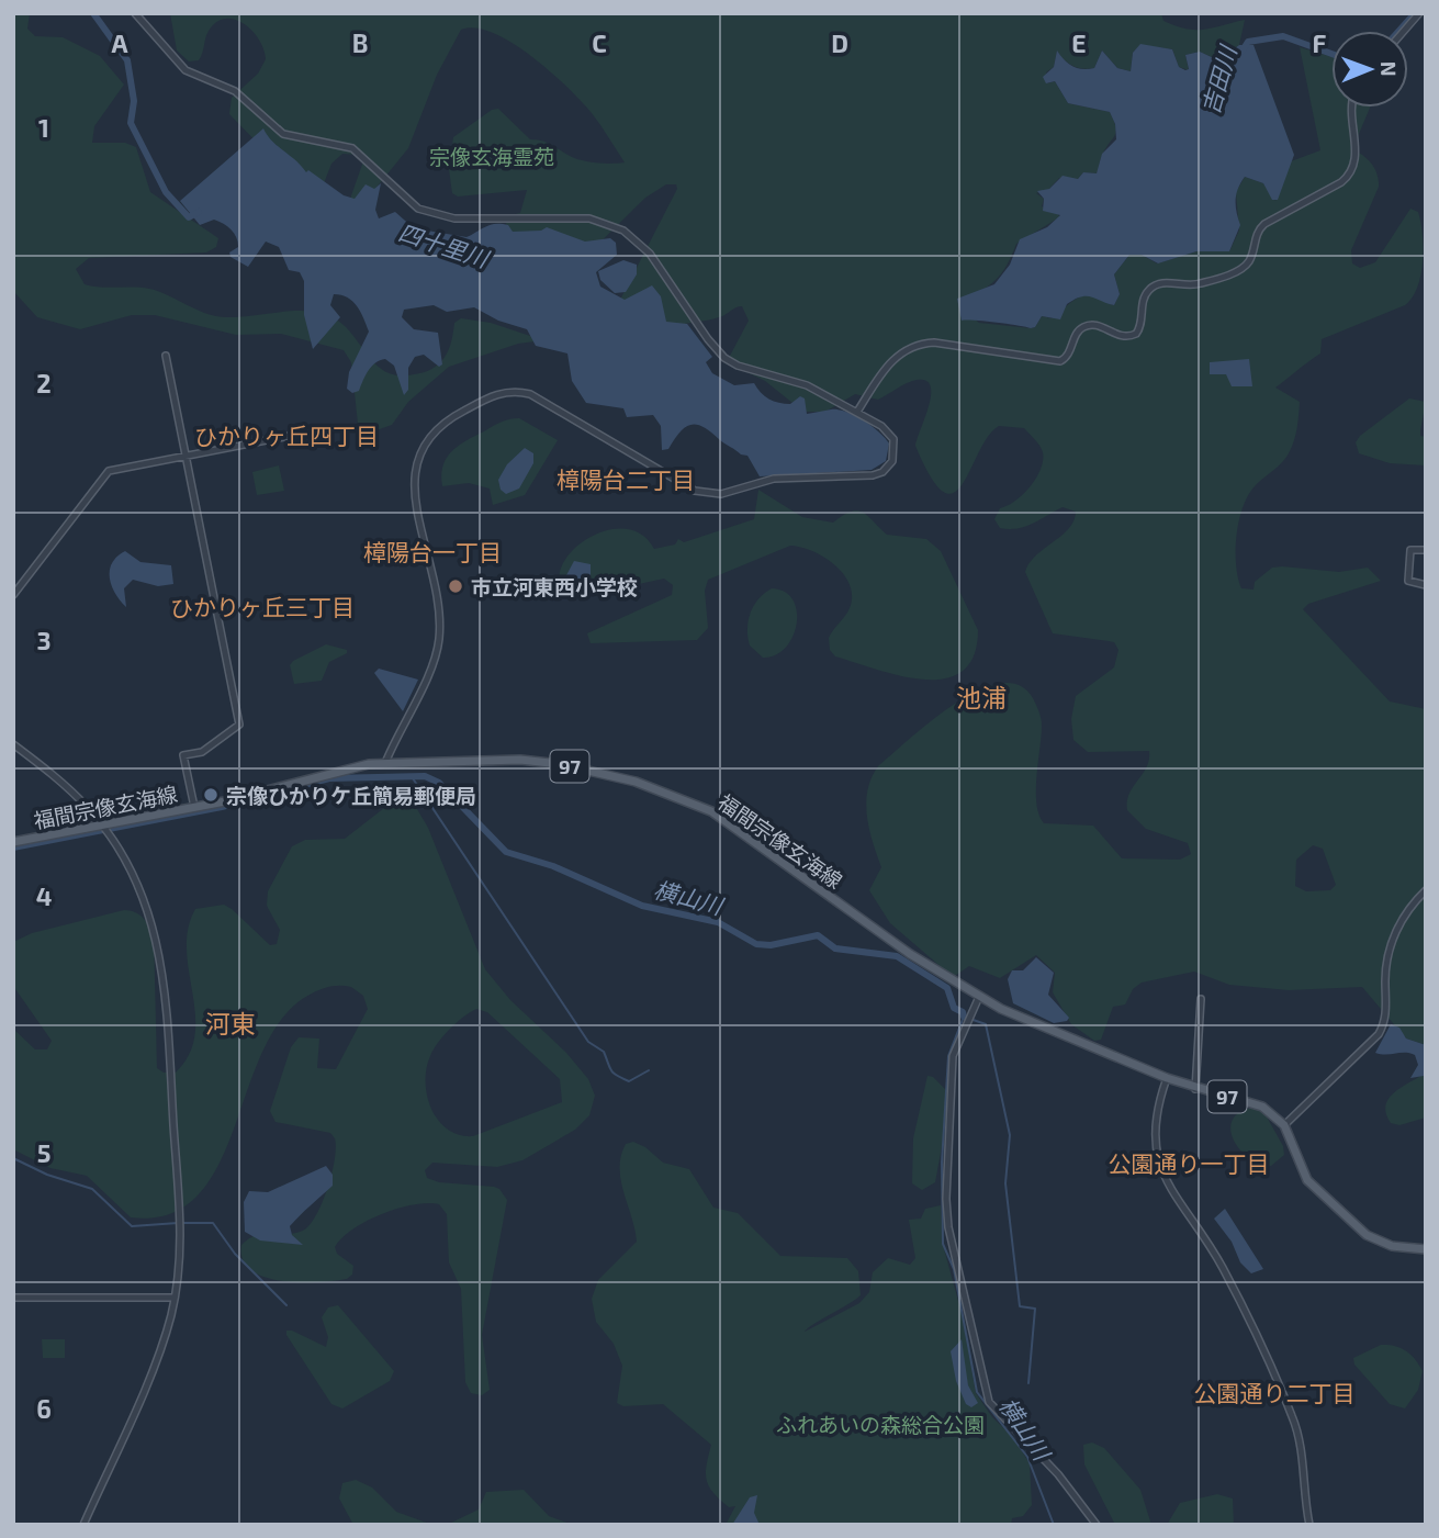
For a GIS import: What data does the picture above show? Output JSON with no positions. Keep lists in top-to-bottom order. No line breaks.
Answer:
{"streets":{"main road":["97","福間宗像玄海線"]},"districts":["ひかりヶ丘四丁目","樟陽台二丁目","樟陽台一丁目","ひかりヶ丘三丁目","池浦","河東","公園通り一丁目","公園通り二丁目"],"water":["吉田川","四十里川","横山川"],"parks":["宗像玄海霊苑","ふれあいの森総合公園"],"places":["市立河東西小学校","宗像ひかりケ丘簡易郵便局"],"north":"right","grid":{"columns":["A","B","C","D","E","F"],"rows":["1","2","3","4","5","6"]}}
